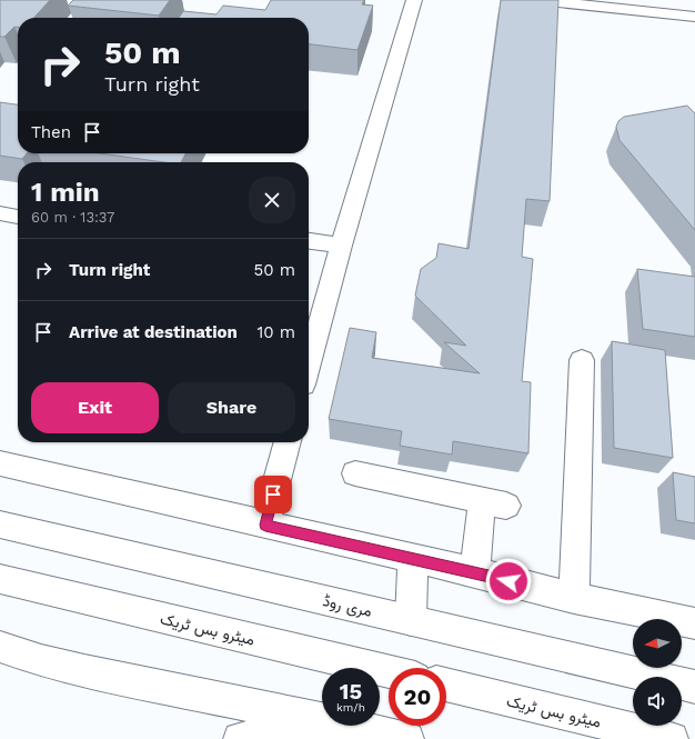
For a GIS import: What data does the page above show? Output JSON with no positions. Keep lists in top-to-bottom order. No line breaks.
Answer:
{"streets":{"main road":["مری روڈ","میٹرو بس ٹریک"]},"north":"left","page":{"turn":["50 m","Turn right"],"then":"Then","heading":["1 min","60 m · 13:37"],"list":[{"name":"Turn right","value":"50 m"},{"name":"Arrive at destination","value":"10 m"}],"buttons":["Exit","Share"],"speed":"15 km/h","limit":"20"}}
